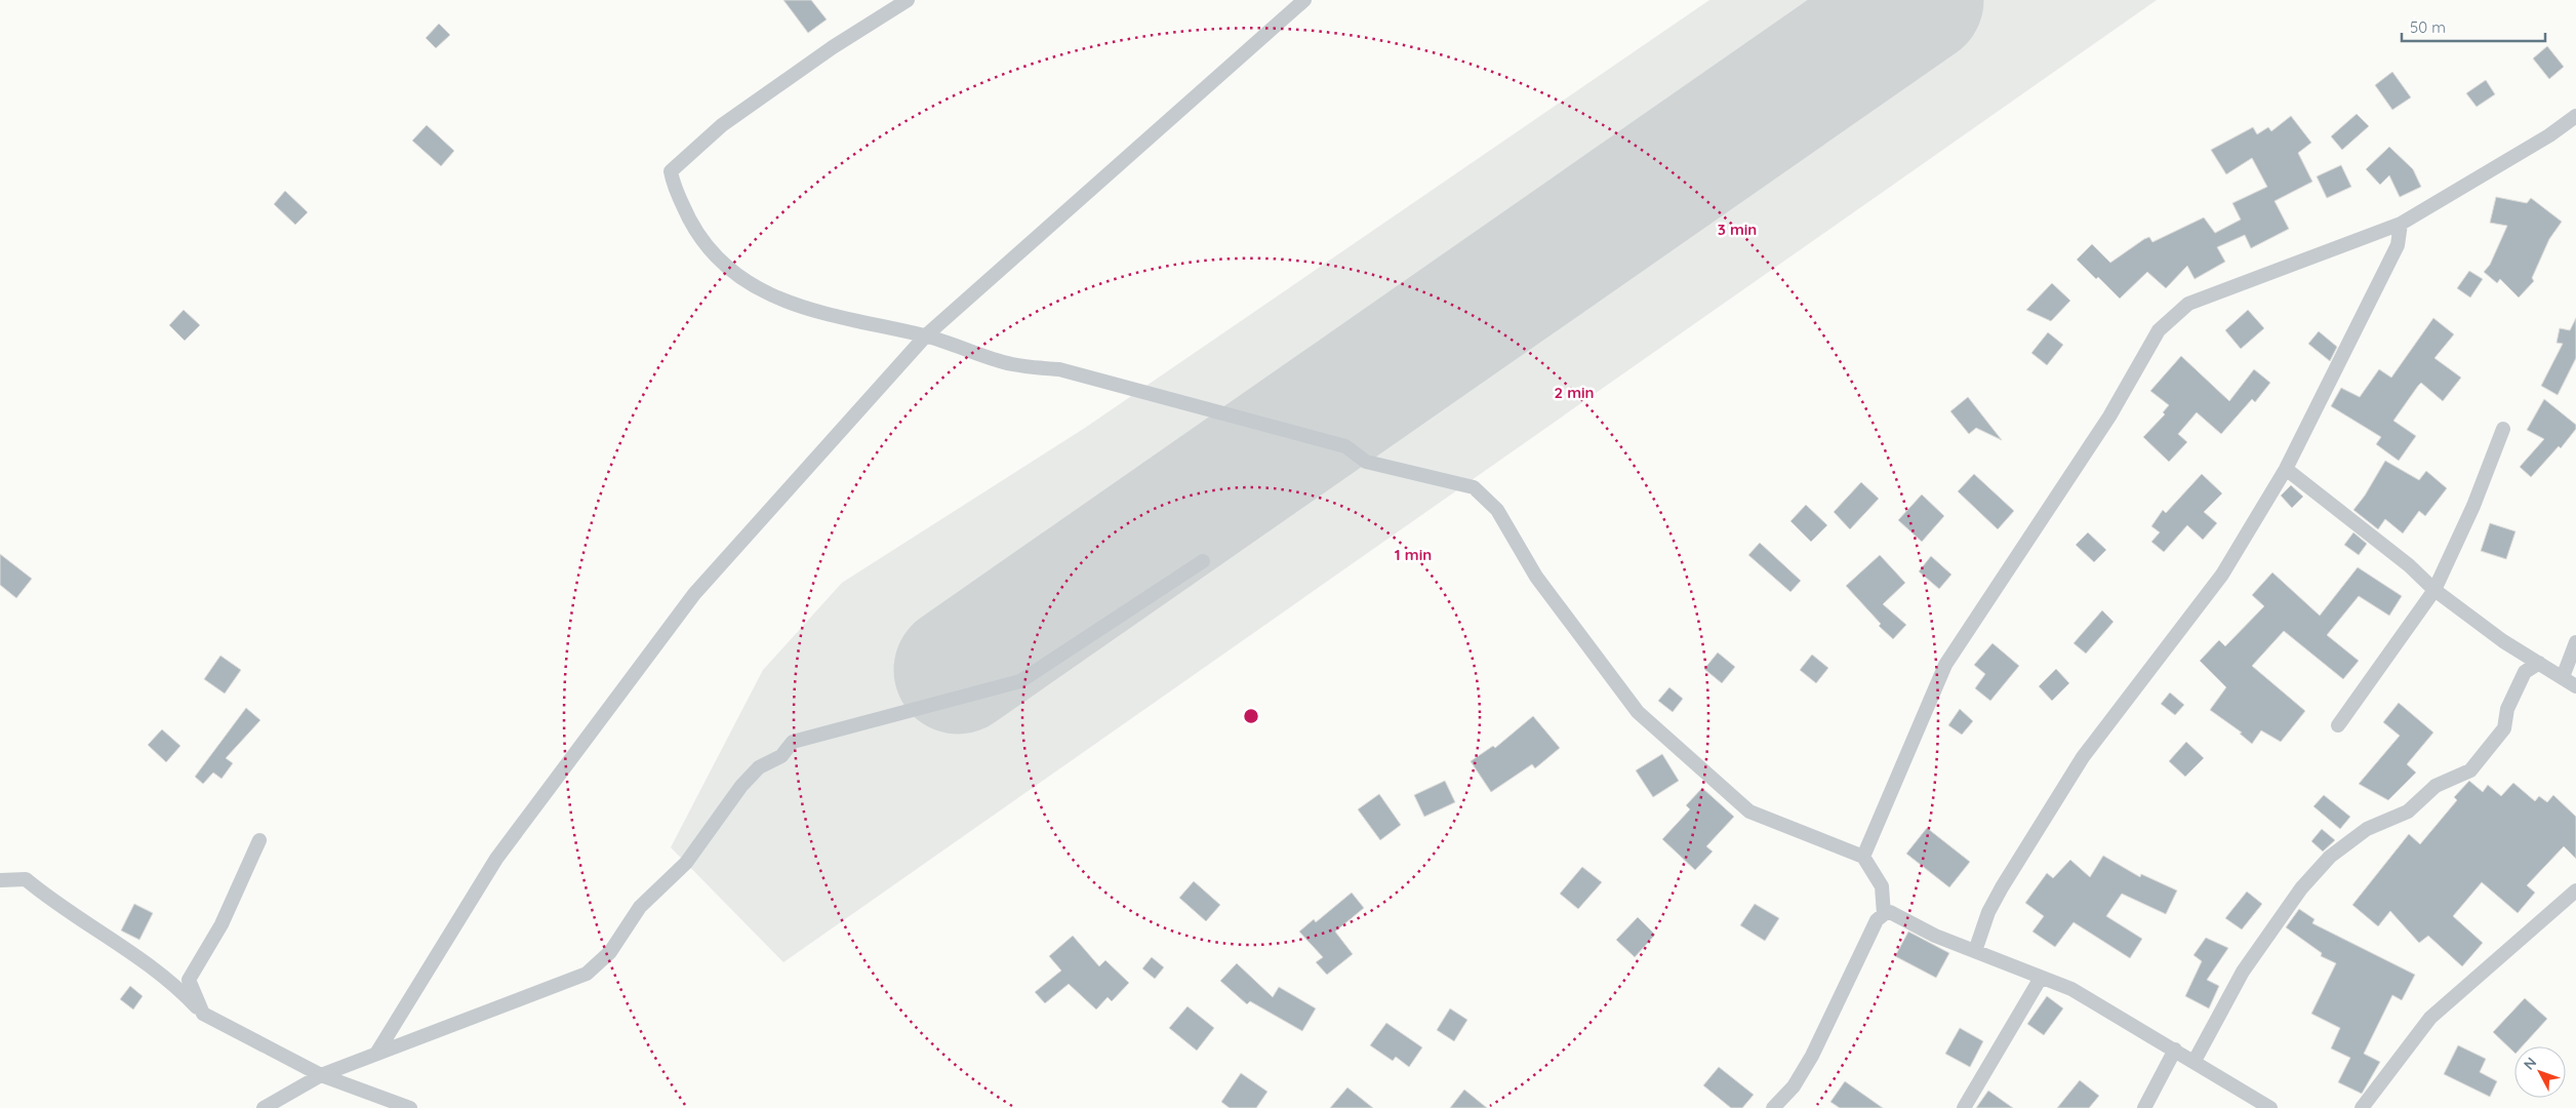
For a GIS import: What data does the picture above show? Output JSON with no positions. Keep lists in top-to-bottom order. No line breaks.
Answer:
{"scale_bar":"50 m","north":"top left","rings":["3 min","2 min","1 min"]}
